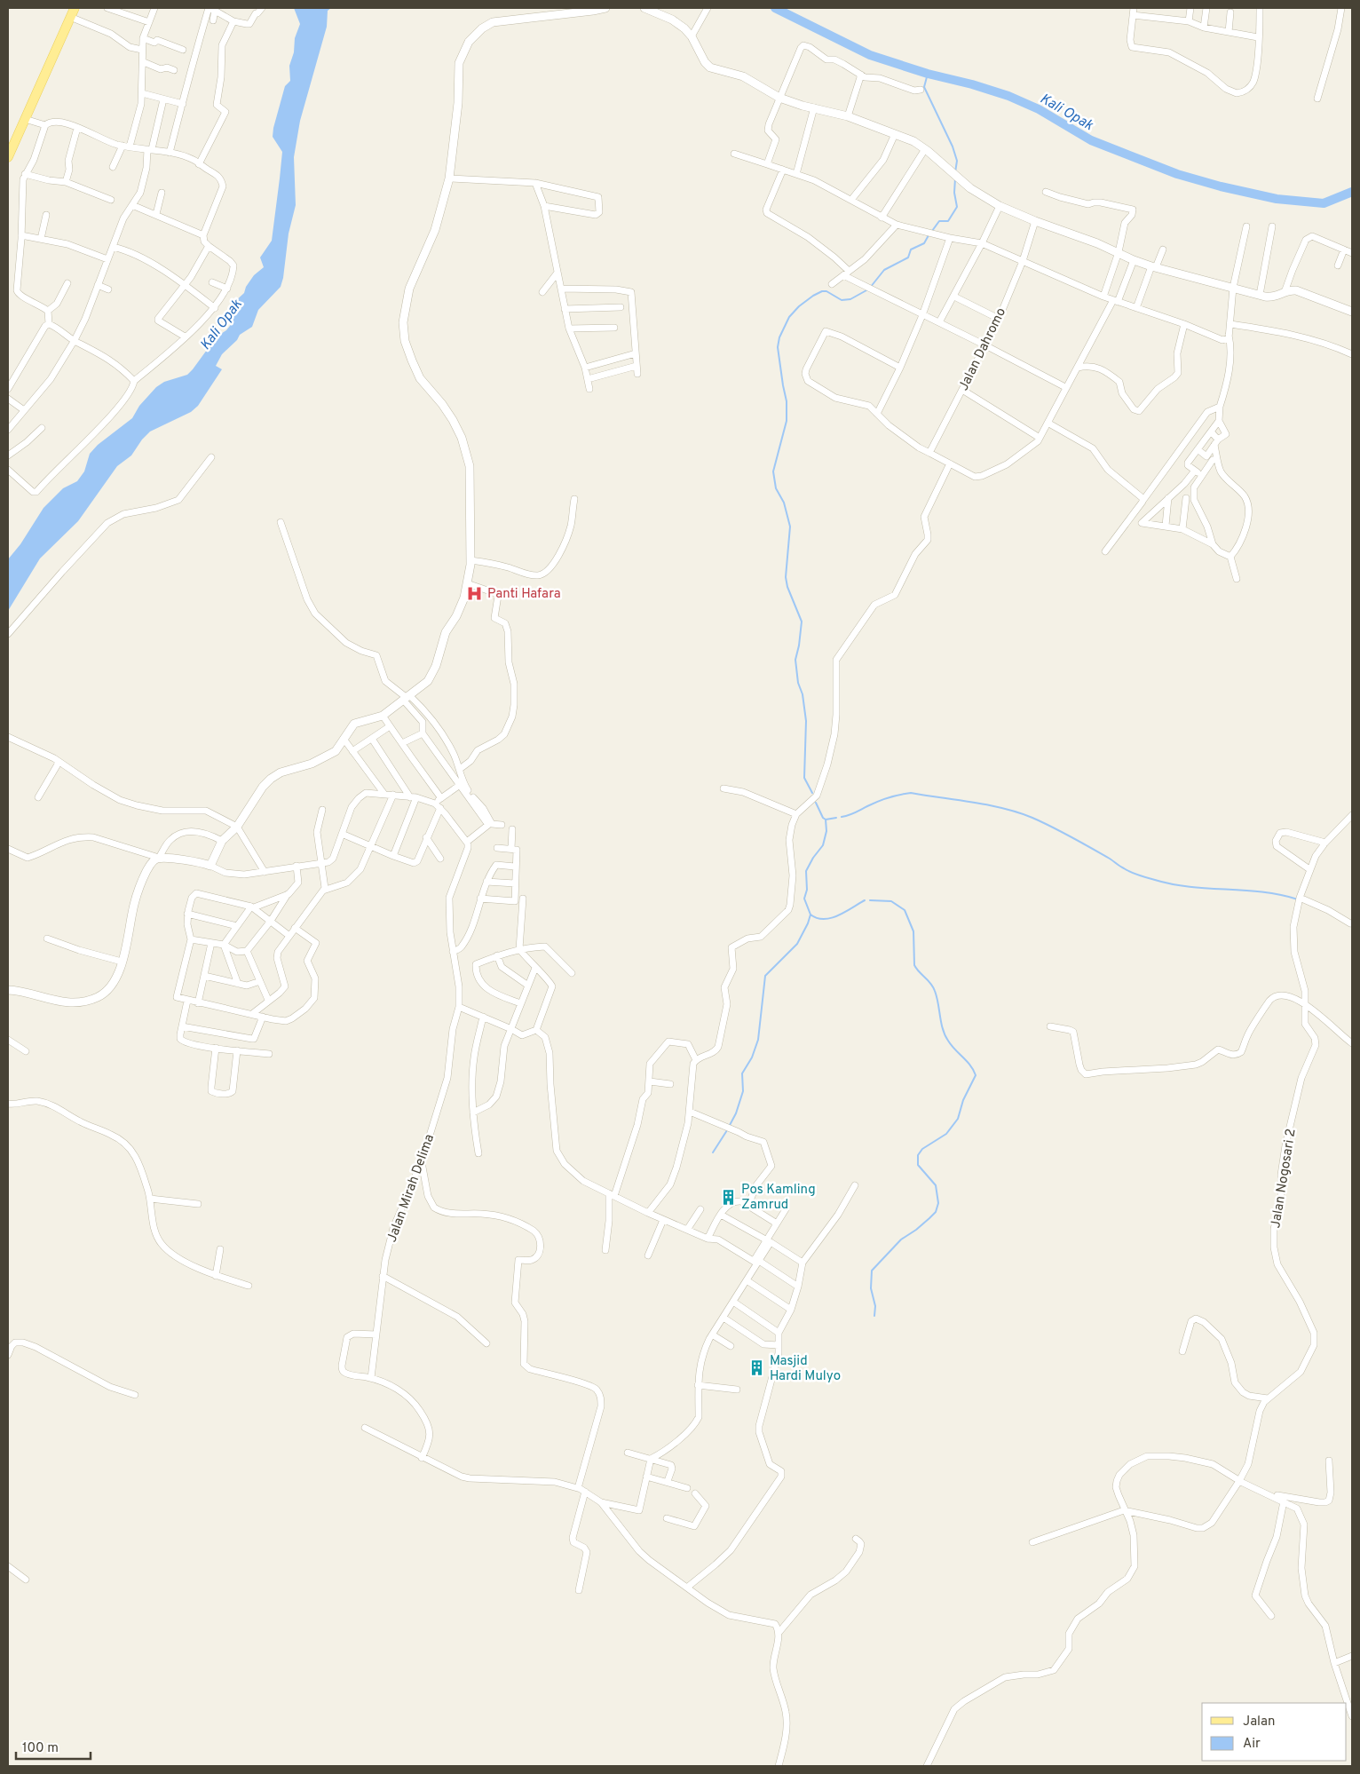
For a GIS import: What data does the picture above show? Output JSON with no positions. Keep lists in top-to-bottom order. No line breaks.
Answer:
{"streets":{"street":["Jalan Dahromo","Jalan Nogosari 2","Jalan Mirah Delima"]},"water":["Kali Opak"],"places":{"hospital":["Panti Hafara"],"building":["Pos Kamling Zamrud","Masjid Hardi Mulyo"]},"legend":["Jalan","Air"],"scale_bar":"100 m"}
